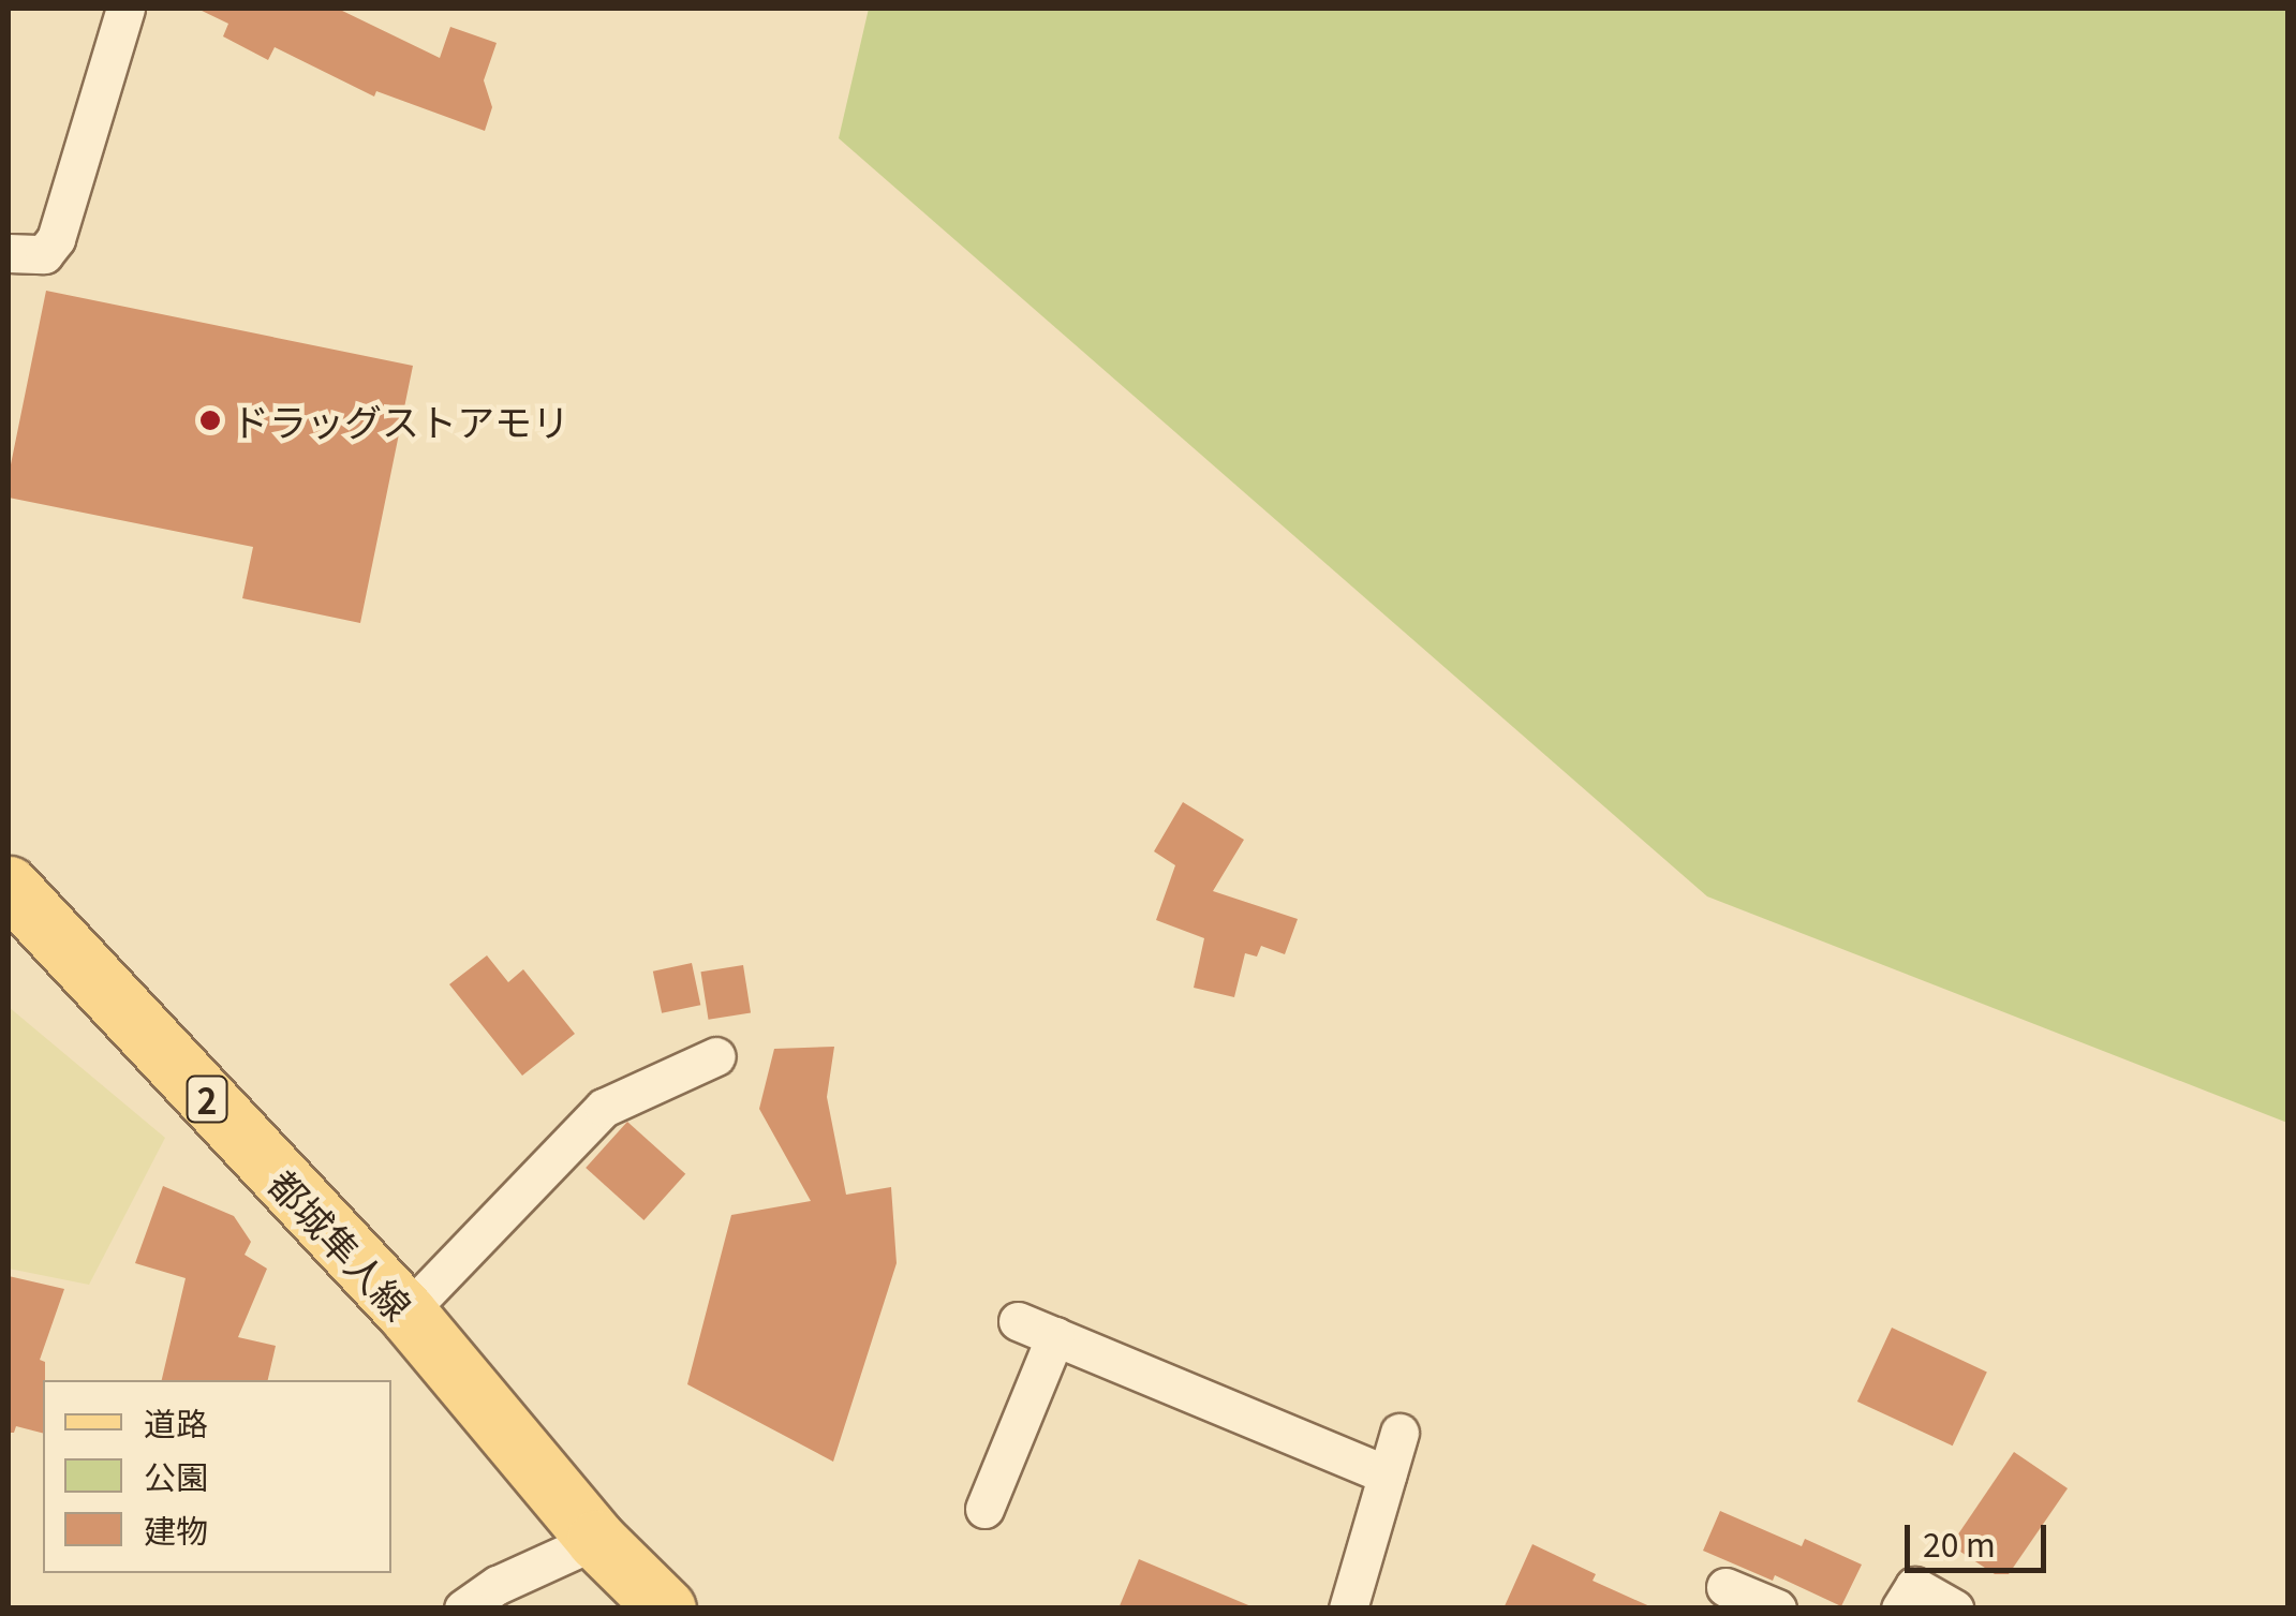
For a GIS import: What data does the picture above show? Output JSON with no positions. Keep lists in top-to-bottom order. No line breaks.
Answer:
{"streets":{"main road":["2","都城隼人線"]},"places":["ドラッグストアモリ"],"legend":["道路","公園","建物"],"scale_bar":"20 m"}
